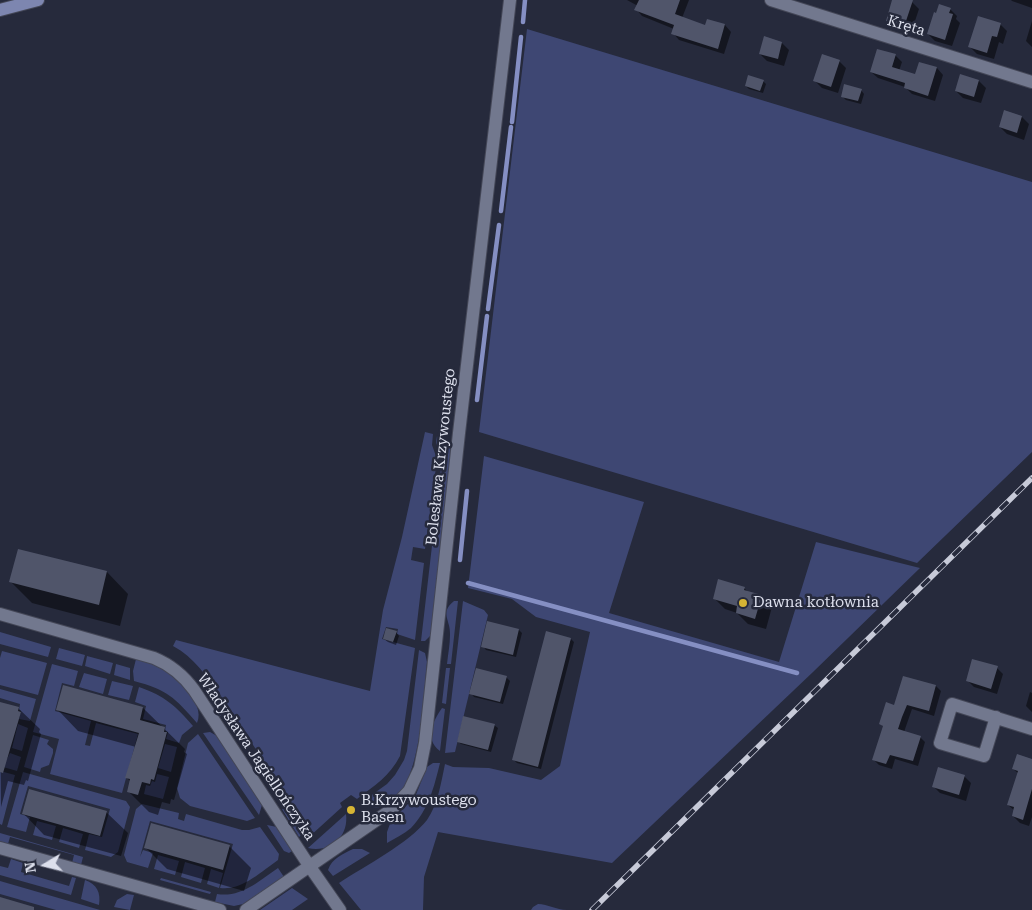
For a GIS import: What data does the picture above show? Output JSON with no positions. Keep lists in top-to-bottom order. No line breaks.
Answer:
{"streets":{"street":["Kręta","Bolesława Krzywoustego","Władysława Jagiellończyka"]},"crossings":[["Bolesława Krzywoustego","Władysława Jagiellończyka"]],"places":["Dawna kotłownia","B.Krzywoustego Basen"],"north":"left"}
